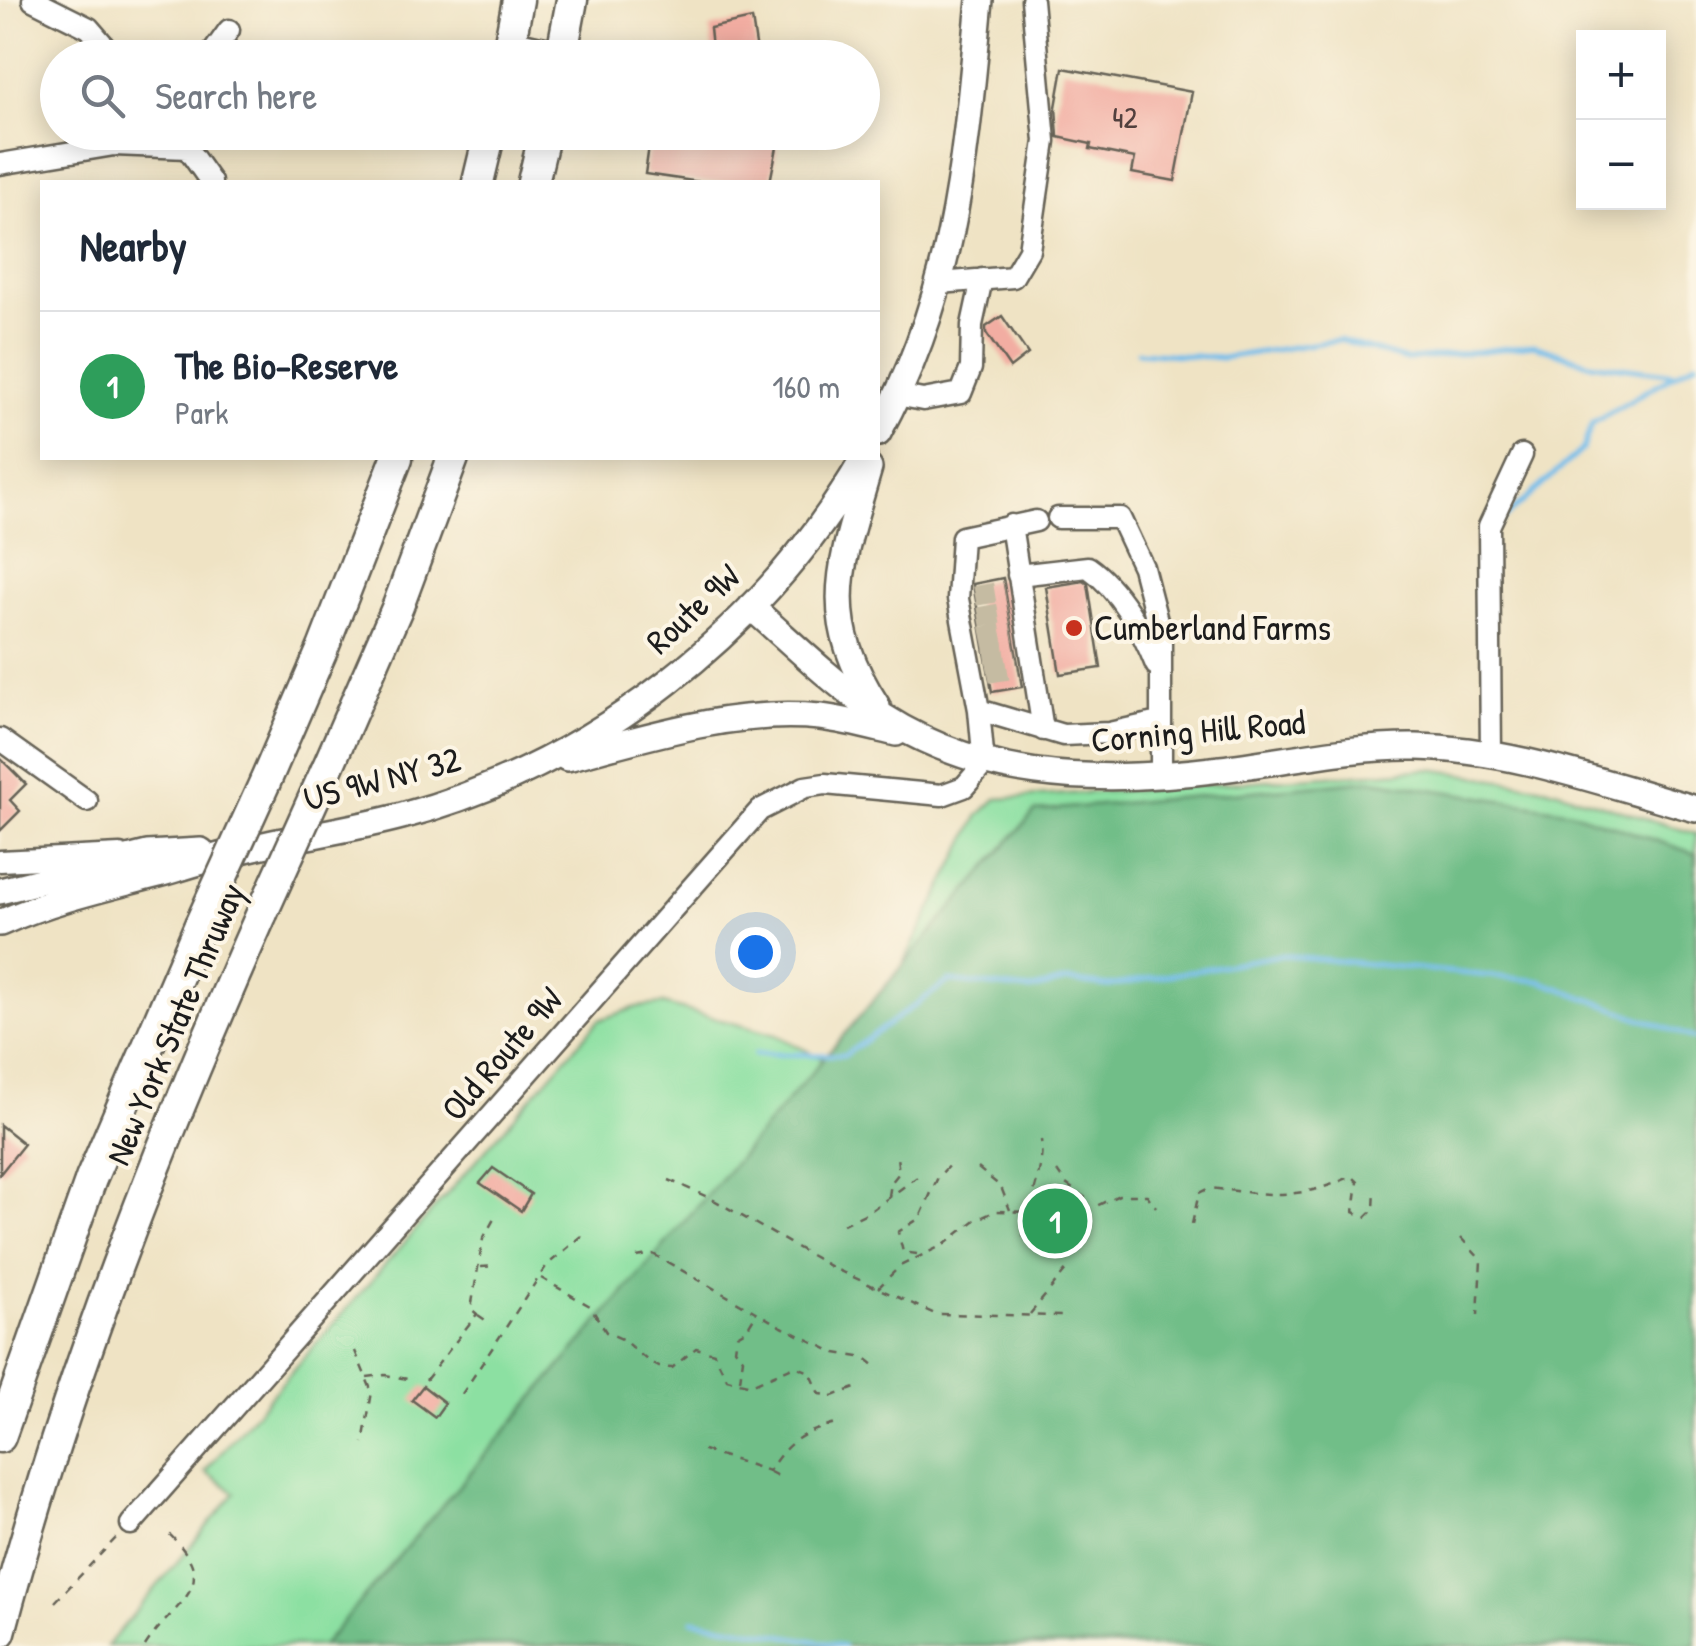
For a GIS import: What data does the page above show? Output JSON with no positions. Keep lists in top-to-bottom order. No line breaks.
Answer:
{"streets":{"highway":["New York State Thruway"],"main road":["Route 9W","Corning Hill Road","US 9W NY 32"],"street":["Old Route 9W"]},"crossings":[["Route 9W","Corning Hill Road"],["Route 9W","US 9W NY 32"],["Corning Hill Road","Old Route 9W"]],"places":["Cumberland Farms"],"house_numbers":["42"],"page":{"map_buttons":["+","−"],"search":"Search here","heading":"Nearby","list":[{"mark":"1","name":"The Bio-Reserve","note":"Park","value":"160 m"}],"pins":"1"}}
